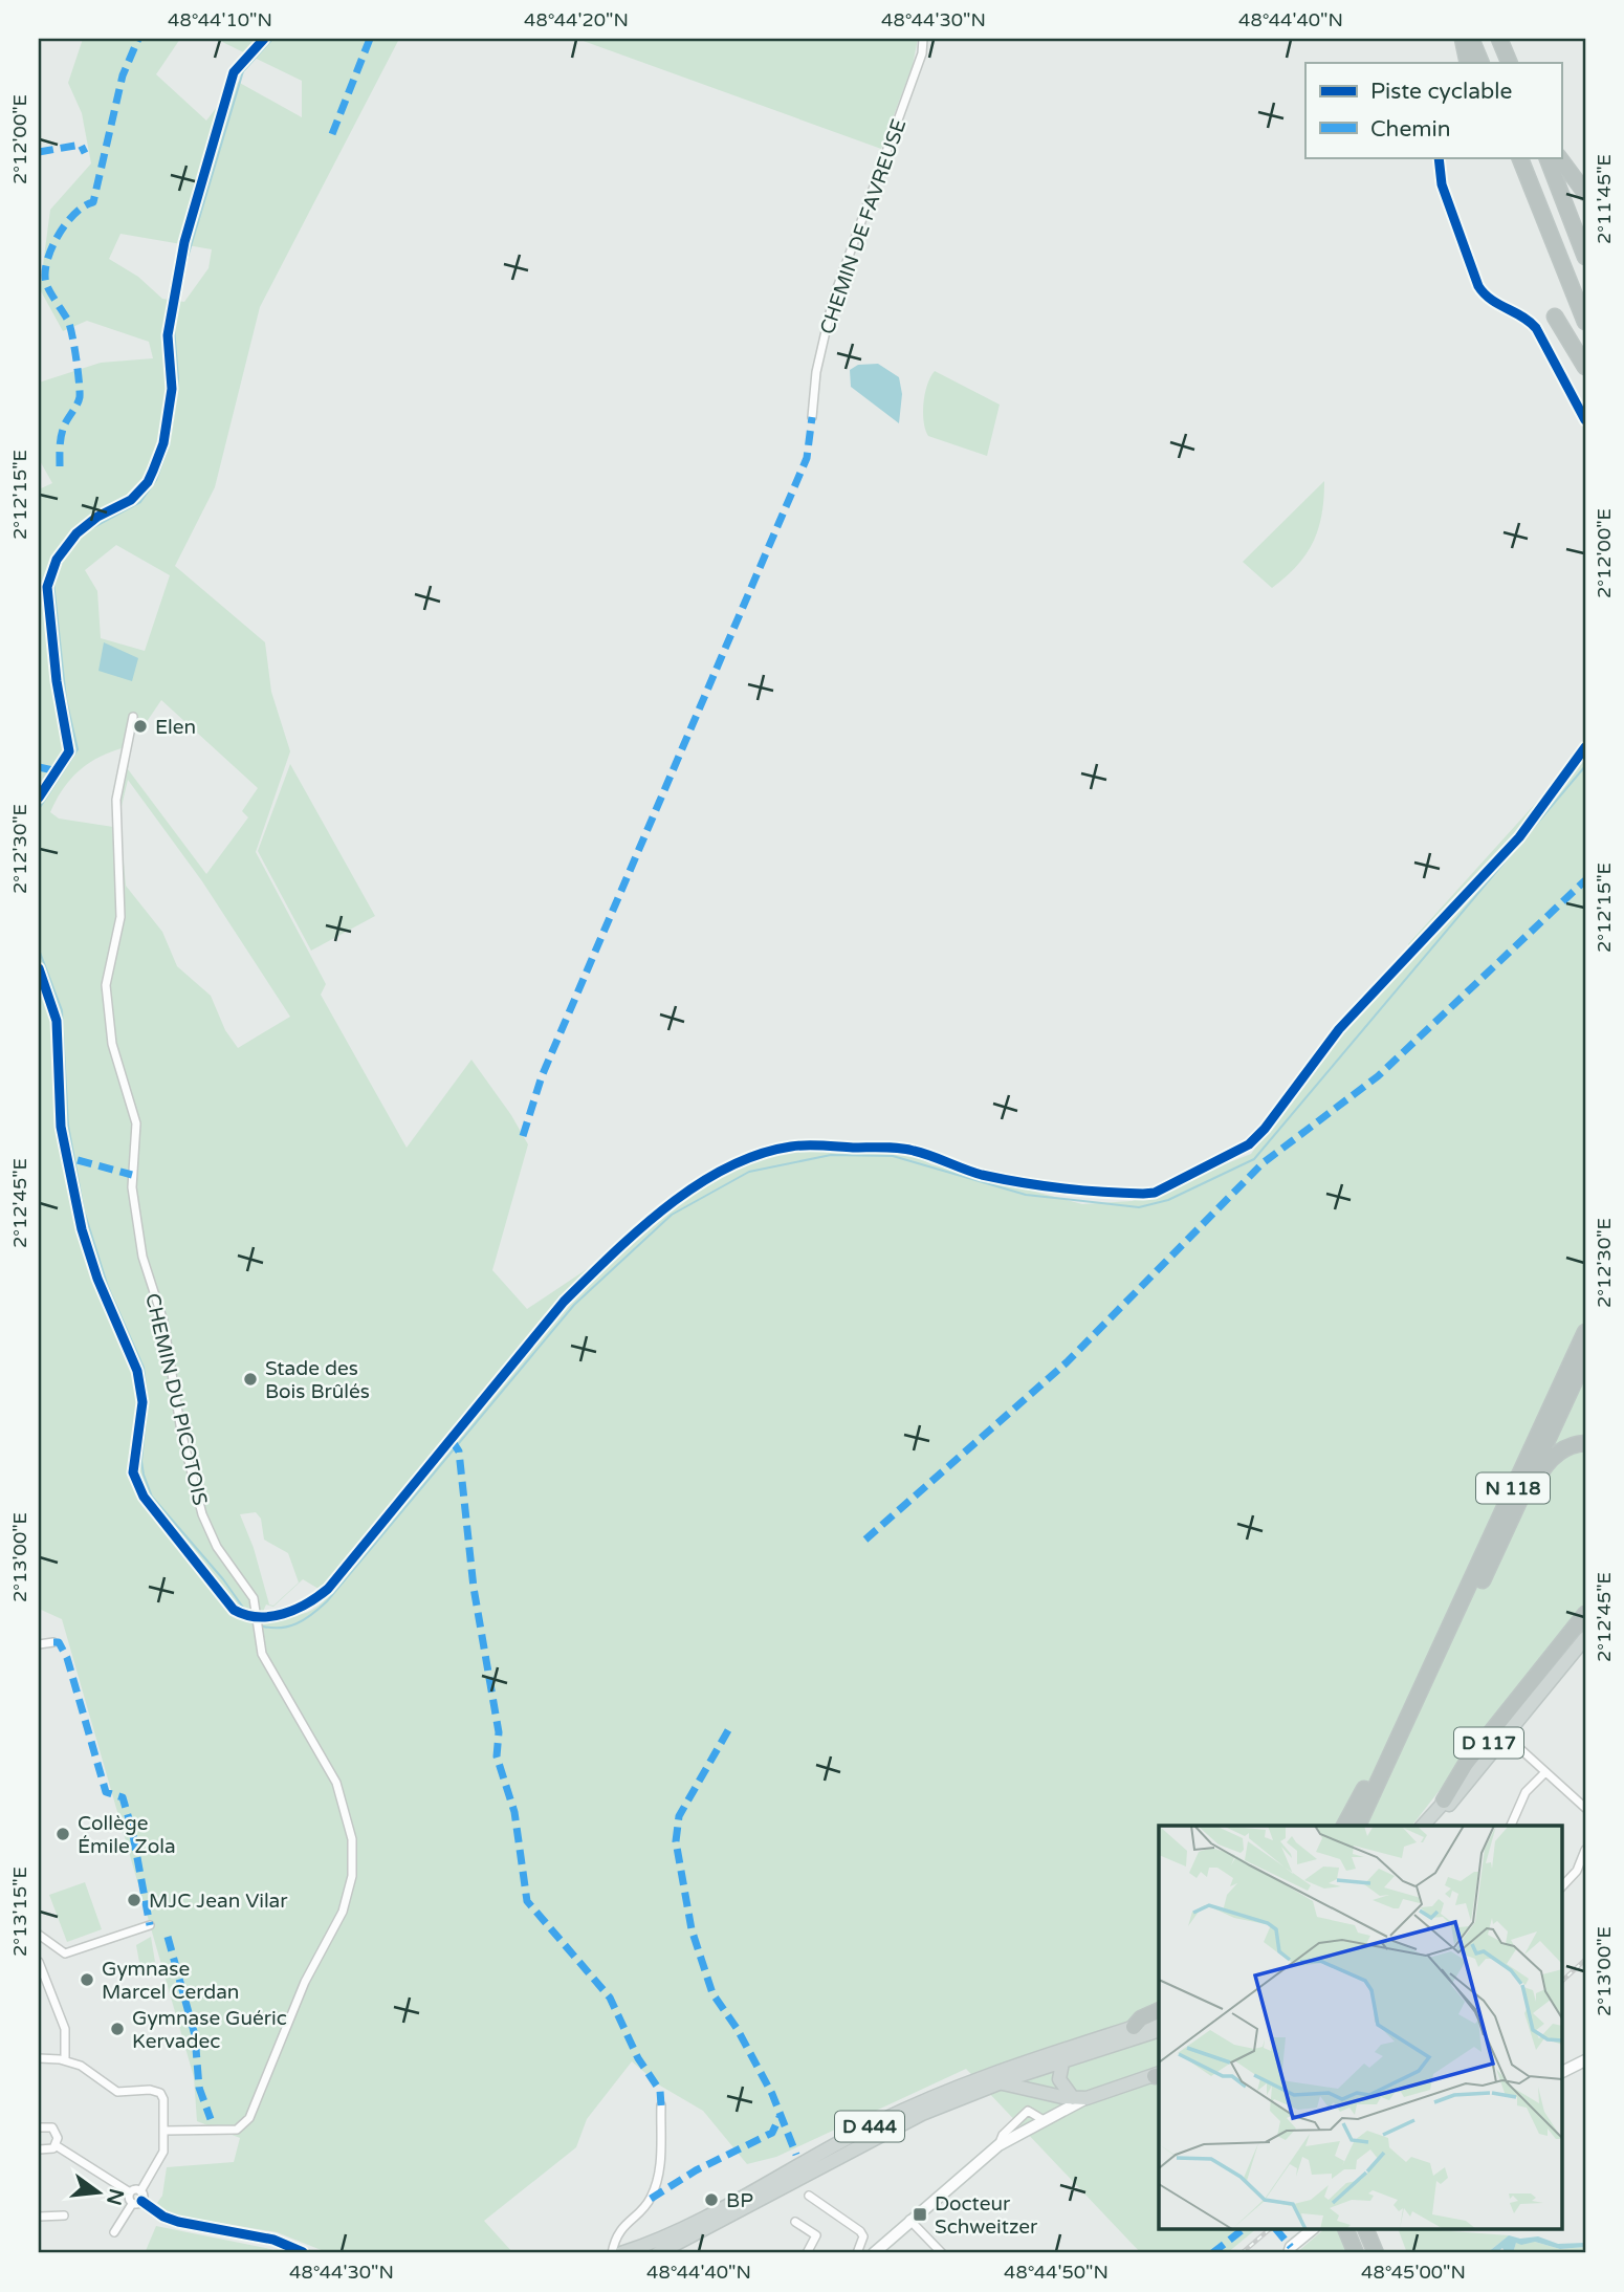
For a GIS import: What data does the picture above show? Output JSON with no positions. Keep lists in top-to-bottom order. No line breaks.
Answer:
{"streets":{"highway":["N 118"],"main road":["D 117","D 444"],"street":["CHEMIN DE FAVREUSE","CHEMIN DU PICOTOIS"]},"places":{"other":["Elen","Stade des Bois Brûlés","Collège Émile Zola","MJC Jean Vilar","Gymnase Marcel Cerdan","Gymnase Guéric Kervadec","BP"],"transit":["Docteur Schweitzer"]},"legend":["Piste cyclable","Chemin"],"north":"right","coordinates":["48°44'10\"N","48°44'20\"N","48°44'30\"N","48°44'40\"N","2°12'00\"E","2°11'45\"E","2°12'15\"E","2°12'30\"E","2°12'45\"E","2°13'00\"E","2°13'15\"E","48°44'50\"N","48°45'00\"N"]}
